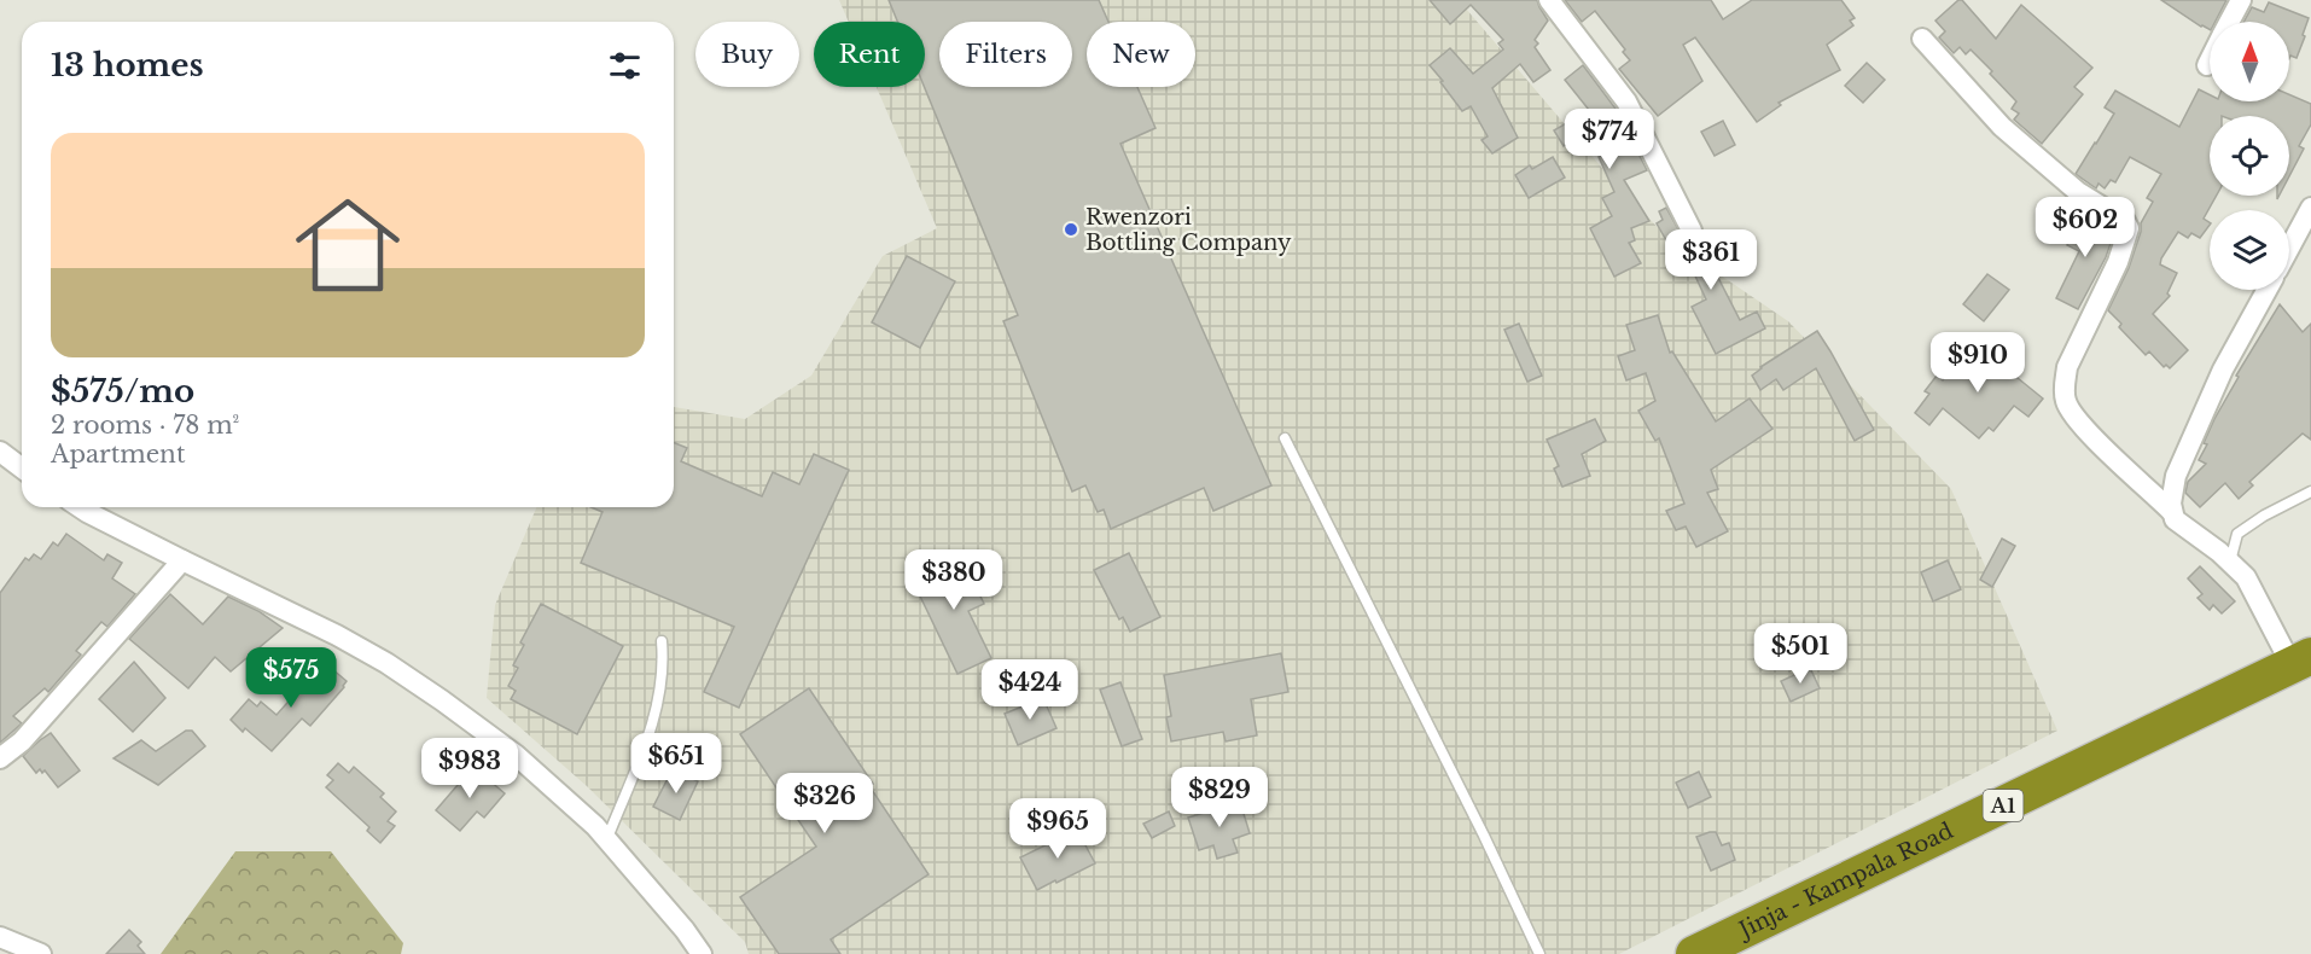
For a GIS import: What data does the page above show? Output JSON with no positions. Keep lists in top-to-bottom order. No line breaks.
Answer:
{"streets":{"highway":["A1","Jinja - Kampala Road"]},"places":["Rwenzori Bottling Company"],"north":"top","page":{"chip":["Buy","Rent","Filters","New"],"heading":"13 homes","price":["$774","$602","$361","$910","$380","$501","$575","$424","$651","$983","$829","$326","$965"],"list":[{"name":"$575/mo","note":"2 rooms · 78 m² · Apartment"}]}}
